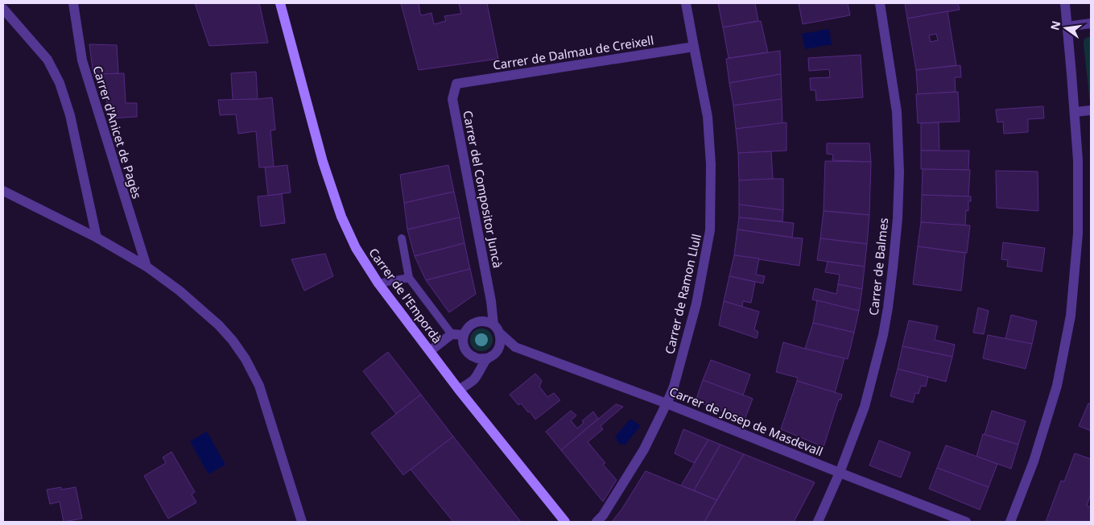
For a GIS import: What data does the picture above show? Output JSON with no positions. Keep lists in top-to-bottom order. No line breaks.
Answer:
{"streets":{"main road":["Carrer de l'Empordà"],"street":["Carrer de Dalmau de Creixell","Carrer d'Anicet de Pagès","Carrer del Compositor Juncà","Carrer de Balmes","Carrer de Ramon Llull","Carrer de Josep de Masdevall"]},"crossings":[["Carrer de Dalmau de Creixell","Carrer del Compositor Juncà"],["Carrer de Dalmau de Creixell","Carrer de Ramon Llull"],["Carrer de Balmes","Carrer de Josep de Masdevall"],["Carrer de Ramon Llull","Carrer de Josep de Masdevall"]],"north":"left"}
